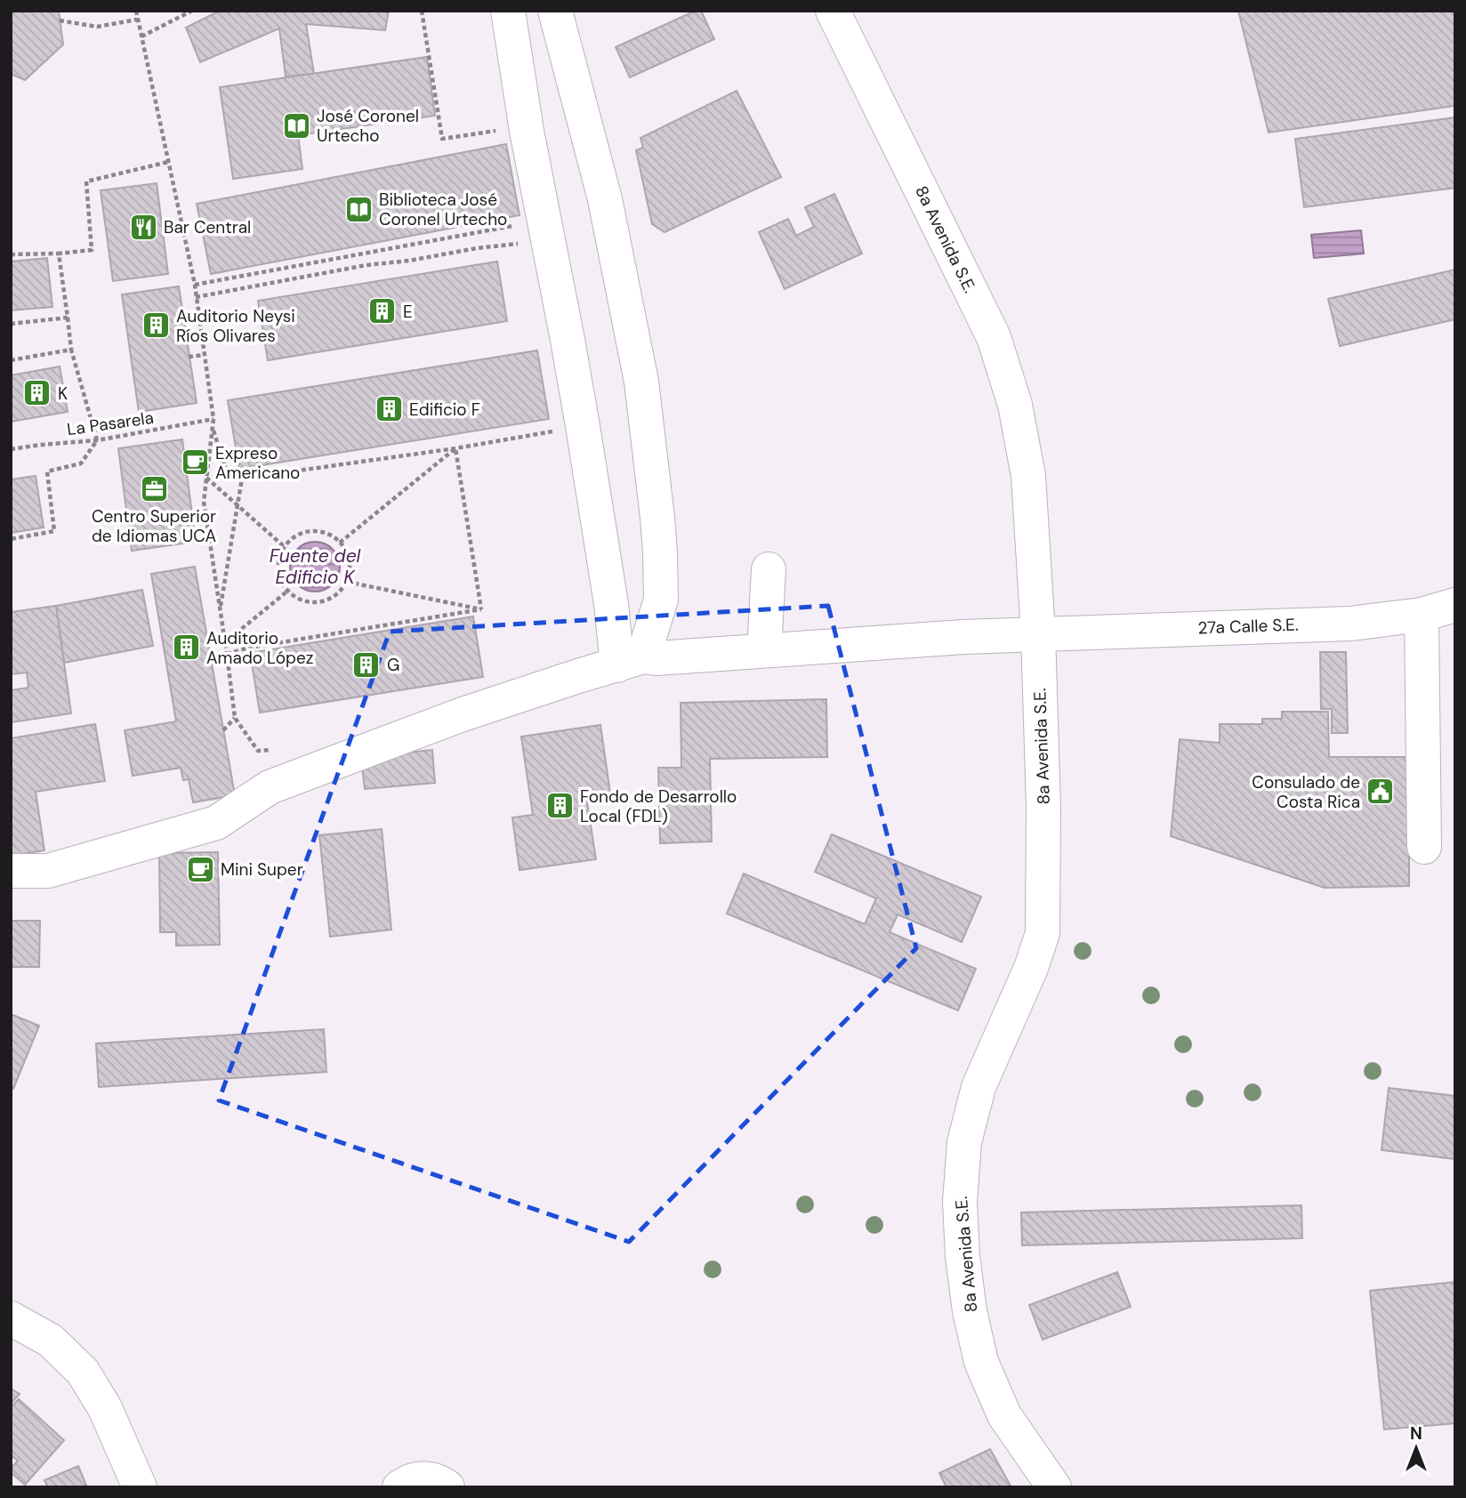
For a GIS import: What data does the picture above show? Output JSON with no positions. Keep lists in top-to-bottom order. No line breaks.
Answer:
{"streets":{"street":["8a Avenida S.E.","27a Calle S.E."],"path":["La Pasarela"]},"crossings":[["8a Avenida S.E.","27a Calle S.E."]],"water":["Fuente del Edificio K"],"places":{"library":["José Coronel Urtecho","Biblioteca José Coronel Urtecho"],"restaurant":["Bar Central"],"building":["E","Auditorio Neysi Ríos Olivares","K","Edificio F","Auditorio Amado López","G","Fondo de Desarrollo Local (FDL)"],"cafe":["Expreso Americano","Mini Super"],"office":["Centro Superior de Idiomas UCA"],"public building":["Consulado de Costa Rica"]},"north":"top"}
